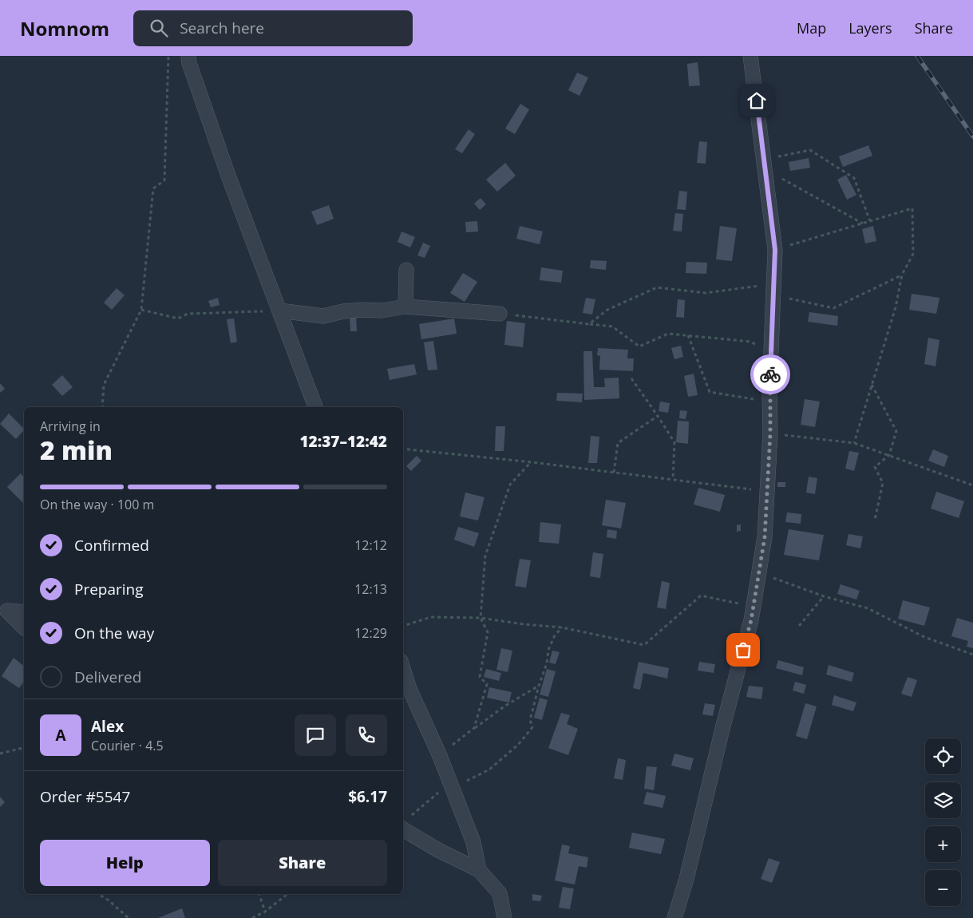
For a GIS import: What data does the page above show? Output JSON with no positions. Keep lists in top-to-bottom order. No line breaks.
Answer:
{"page":{"header":"Nomnom","search":"Search here","nav":["Map","Layers","Share"],"heading":["2 min","Arriving in","12:37–12:42"],"panel":["Alex","Courier · 4.5","Order #5547","$6.17"],"bar":"On the way · 100 m","list":[["Confirmed","12:12"],["Preparing","12:13"],["On the way","12:29"],"Delivered"],"round":"A","map_buttons":["+","−"],"buttons":["Help","Share"]}}
